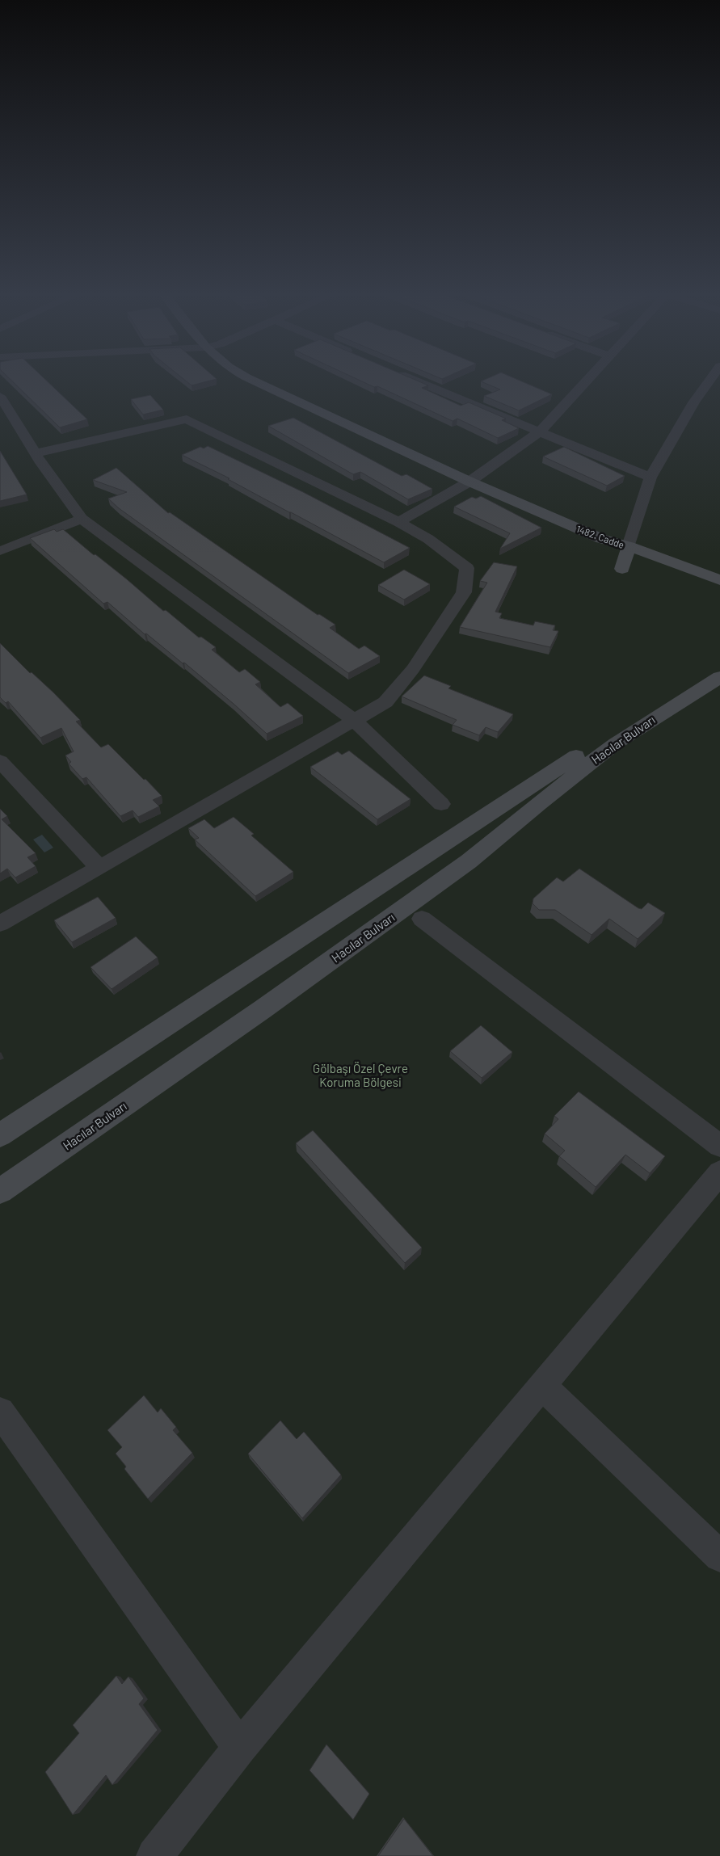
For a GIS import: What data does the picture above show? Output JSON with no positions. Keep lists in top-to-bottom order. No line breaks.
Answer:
{"streets":{"street":["1482. Cadde","Hacılar Bulvarı"]},"parks":["Gölbaşı Özel Çevre Koruma Bölgesi"]}
